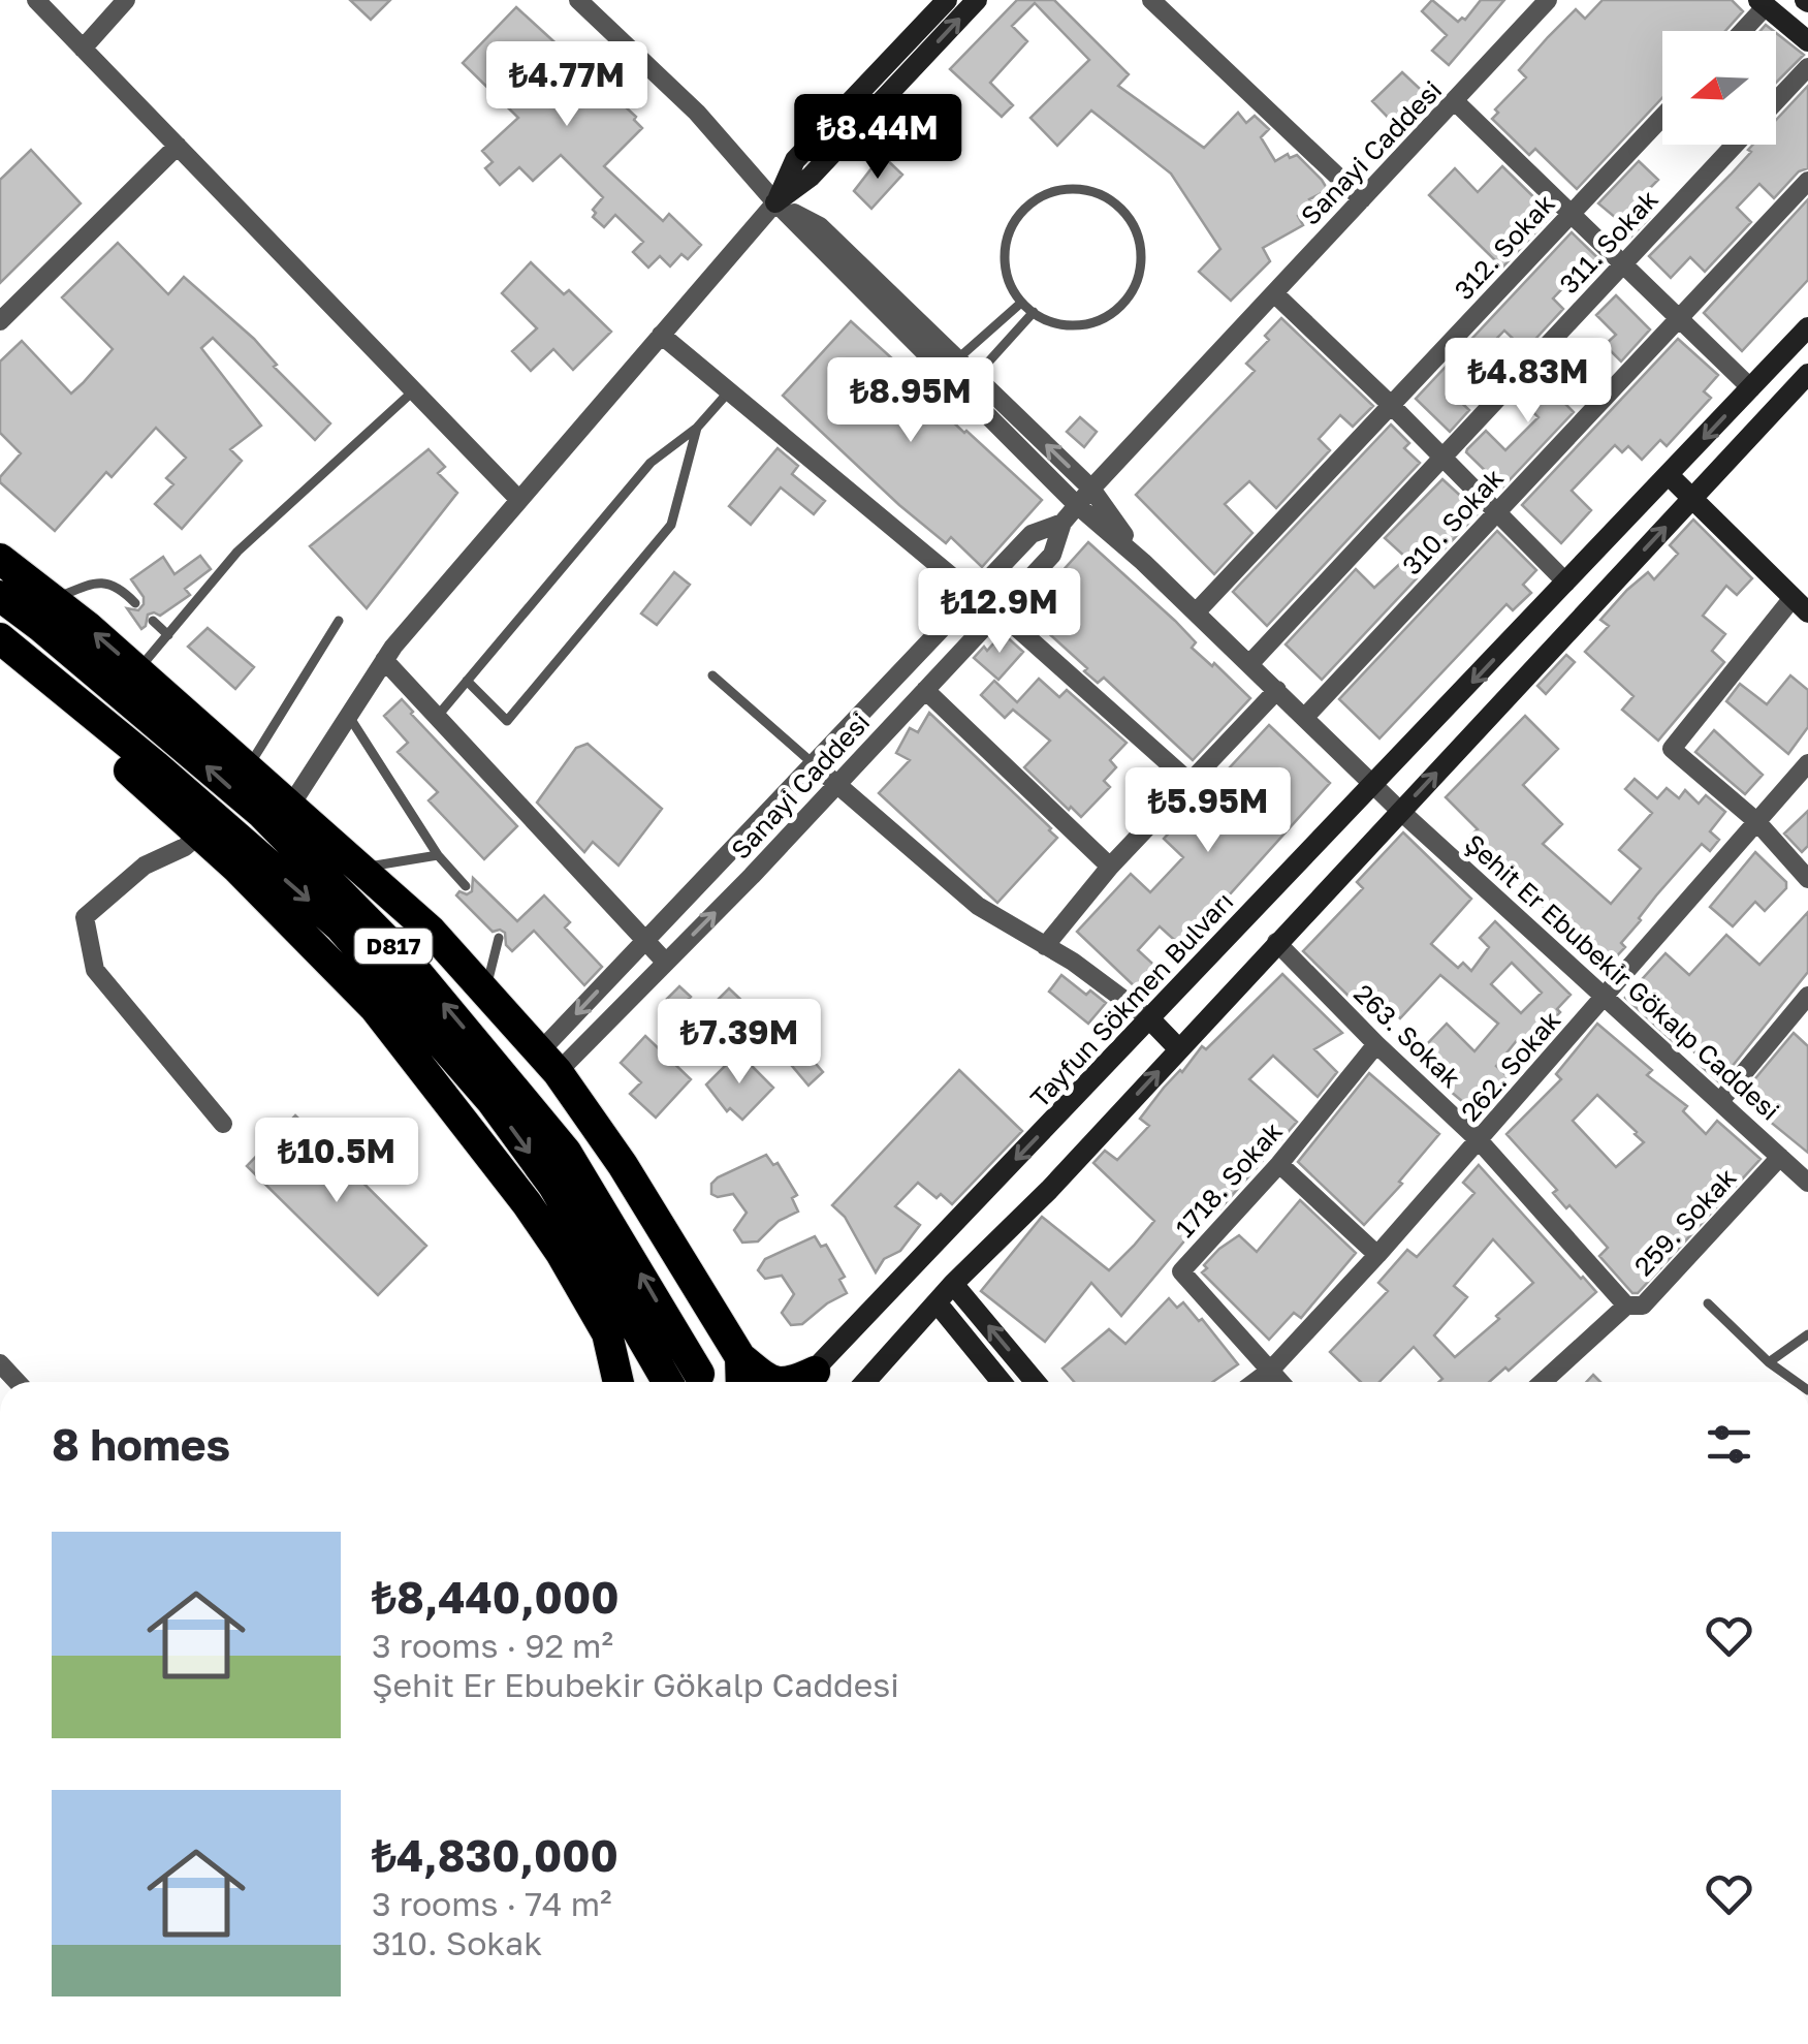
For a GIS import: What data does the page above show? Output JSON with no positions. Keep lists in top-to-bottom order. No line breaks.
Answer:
{"streets":{"highway":["D817"],"main road":["Tayfun Sökmen Bulvarı"],"street":["Sanayi Caddesi","311. Sokak","312. Sokak","310. Sokak","Şehit Er Ebubekir Gökalp Caddesi","263. Sokak","262. Sokak","1718. Sokak","259. Sokak"]},"crossings":[["311. Sokak","Şehit Er Ebubekir Gökalp Caddesi"],["312. Sokak","Şehit Er Ebubekir Gökalp Caddesi"],["310. Sokak","Şehit Er Ebubekir Gökalp Caddesi"],["Şehit Er Ebubekir Gökalp Caddesi","Tayfun Sökmen Bulvarı"],["Şehit Er Ebubekir Gökalp Caddesi","262. Sokak"],["Şehit Er Ebubekir Gökalp Caddesi","259. Sokak"],["263. Sokak","262. Sokak"],["263. Sokak","1718. Sokak"],["263. Sokak","259. Sokak"],["262. Sokak","1718. Sokak"]],"north":"left","page":{"price":["₺4.77M","₺8.44M","₺4.83M","₺8.95M","₺12.9M","₺5.95M","₺7.39M","₺10.5M"],"heading":"8 homes","list":[{"name":"₺8,440,000","note":"3 rooms · 92 m² · Şehit Er Ebubekir Gökalp Caddesi"},{"name":"₺4,830,000","note":"3 rooms · 74 m² · 310. Sokak"}]}}
